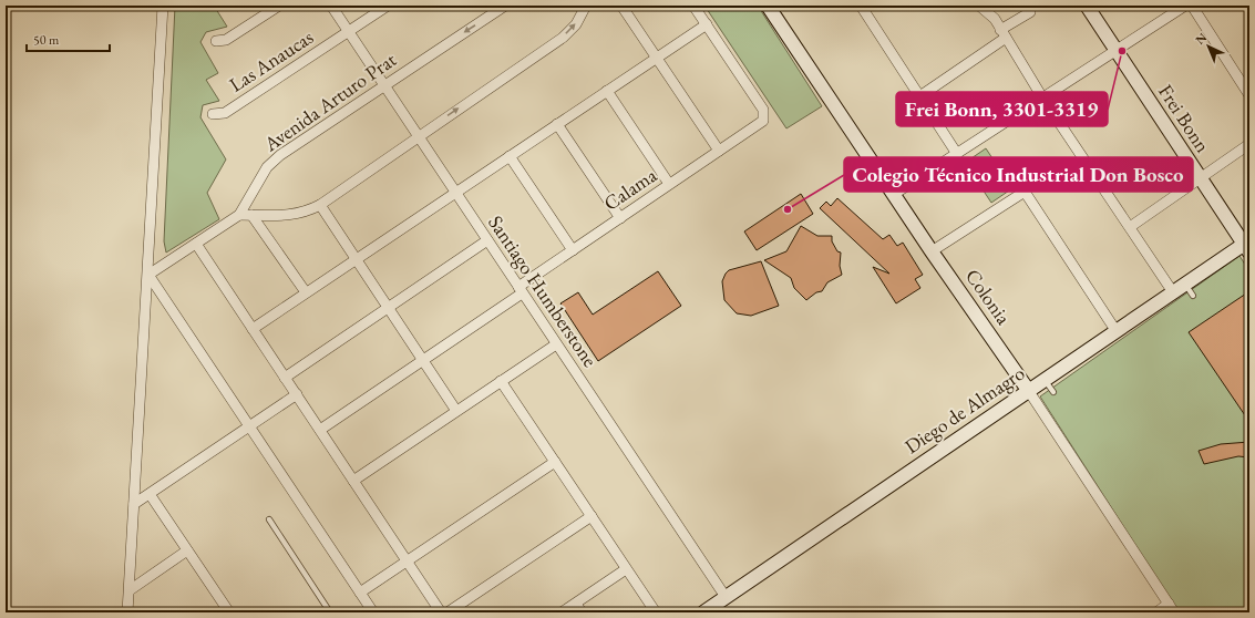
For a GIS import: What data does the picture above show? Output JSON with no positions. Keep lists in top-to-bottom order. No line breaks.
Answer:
{"streets":{"street":["Las Anaucas","Avenida Arturo Prat","Frei Bonn","Calama","Santiago Humberstone","Colonia","Diego de Almagro"]},"crossings":[["Las Anaucas","Santiago Humberstone"],["Avenida Arturo Prat","Santiago Humberstone"],["Frei Bonn","Diego de Almagro"],["Calama","Santiago Humberstone"],["Santiago Humberstone","Diego de Almagro"],["Colonia","Diego de Almagro"]],"places":["Frei Bonn, 3301-3319","Colegio Técnico Industrial Don Bosco"],"scale_bar":"50 m","north":"top left"}
